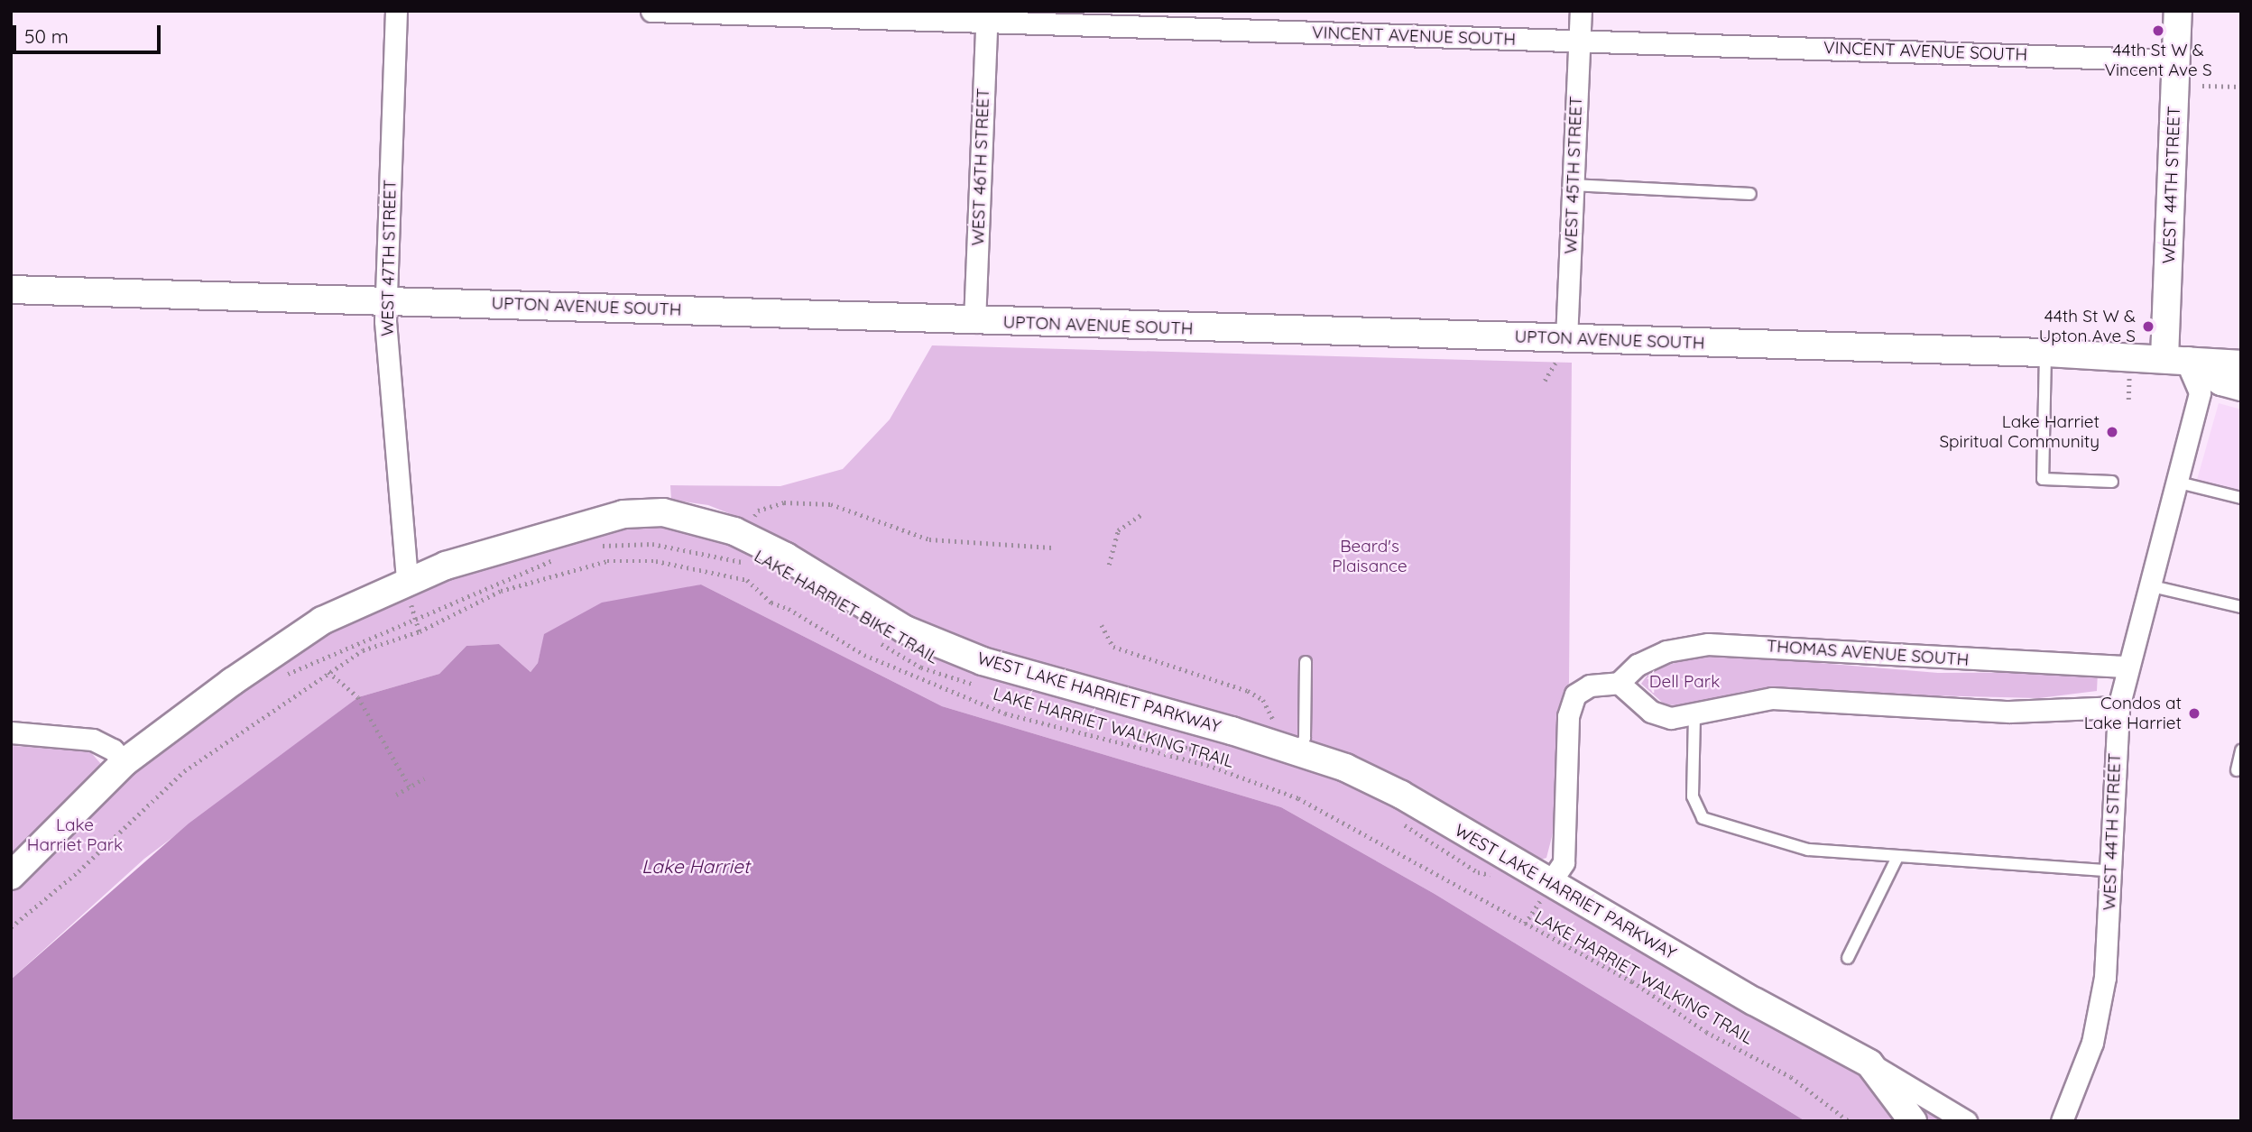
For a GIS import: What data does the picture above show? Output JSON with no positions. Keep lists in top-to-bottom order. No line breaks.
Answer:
{"streets":{"street":["VINCENT AVENUE SOUTH","WEST 46TH STREET","WEST 45TH STREET","WEST 44TH STREET","WEST 47TH STREET","UPTON AVENUE SOUTH","THOMAS AVENUE SOUTH","WEST LAKE HARRIET PARKWAY"],"path":["LAKE HARRIET BIKE TRAIL","LAKE HARRIET WALKING TRAIL"]},"crossings":[["VINCENT AVENUE SOUTH","WEST 46TH STREET"],["VINCENT AVENUE SOUTH","WEST 45TH STREET"],["VINCENT AVENUE SOUTH","WEST 44TH STREET"],["WEST 46TH STREET","UPTON AVENUE SOUTH"],["WEST 45TH STREET","UPTON AVENUE SOUTH"],["WEST 44TH STREET","UPTON AVENUE SOUTH"],["WEST 44TH STREET","THOMAS AVENUE SOUTH"],["WEST 47TH STREET","UPTON AVENUE SOUTH"],["WEST 47TH STREET","WEST LAKE HARRIET PARKWAY"]],"water":["Lake Harriet"],"parks":["Beard's Plaisance","Dell Park","Lake Harriet Park"],"places":["44th St W & Vincent Ave S","44th St W & Upton Ave S","Lake Harriet Spiritual Community","Condos at Lake Harriet"],"scale_bar":"50 m"}
